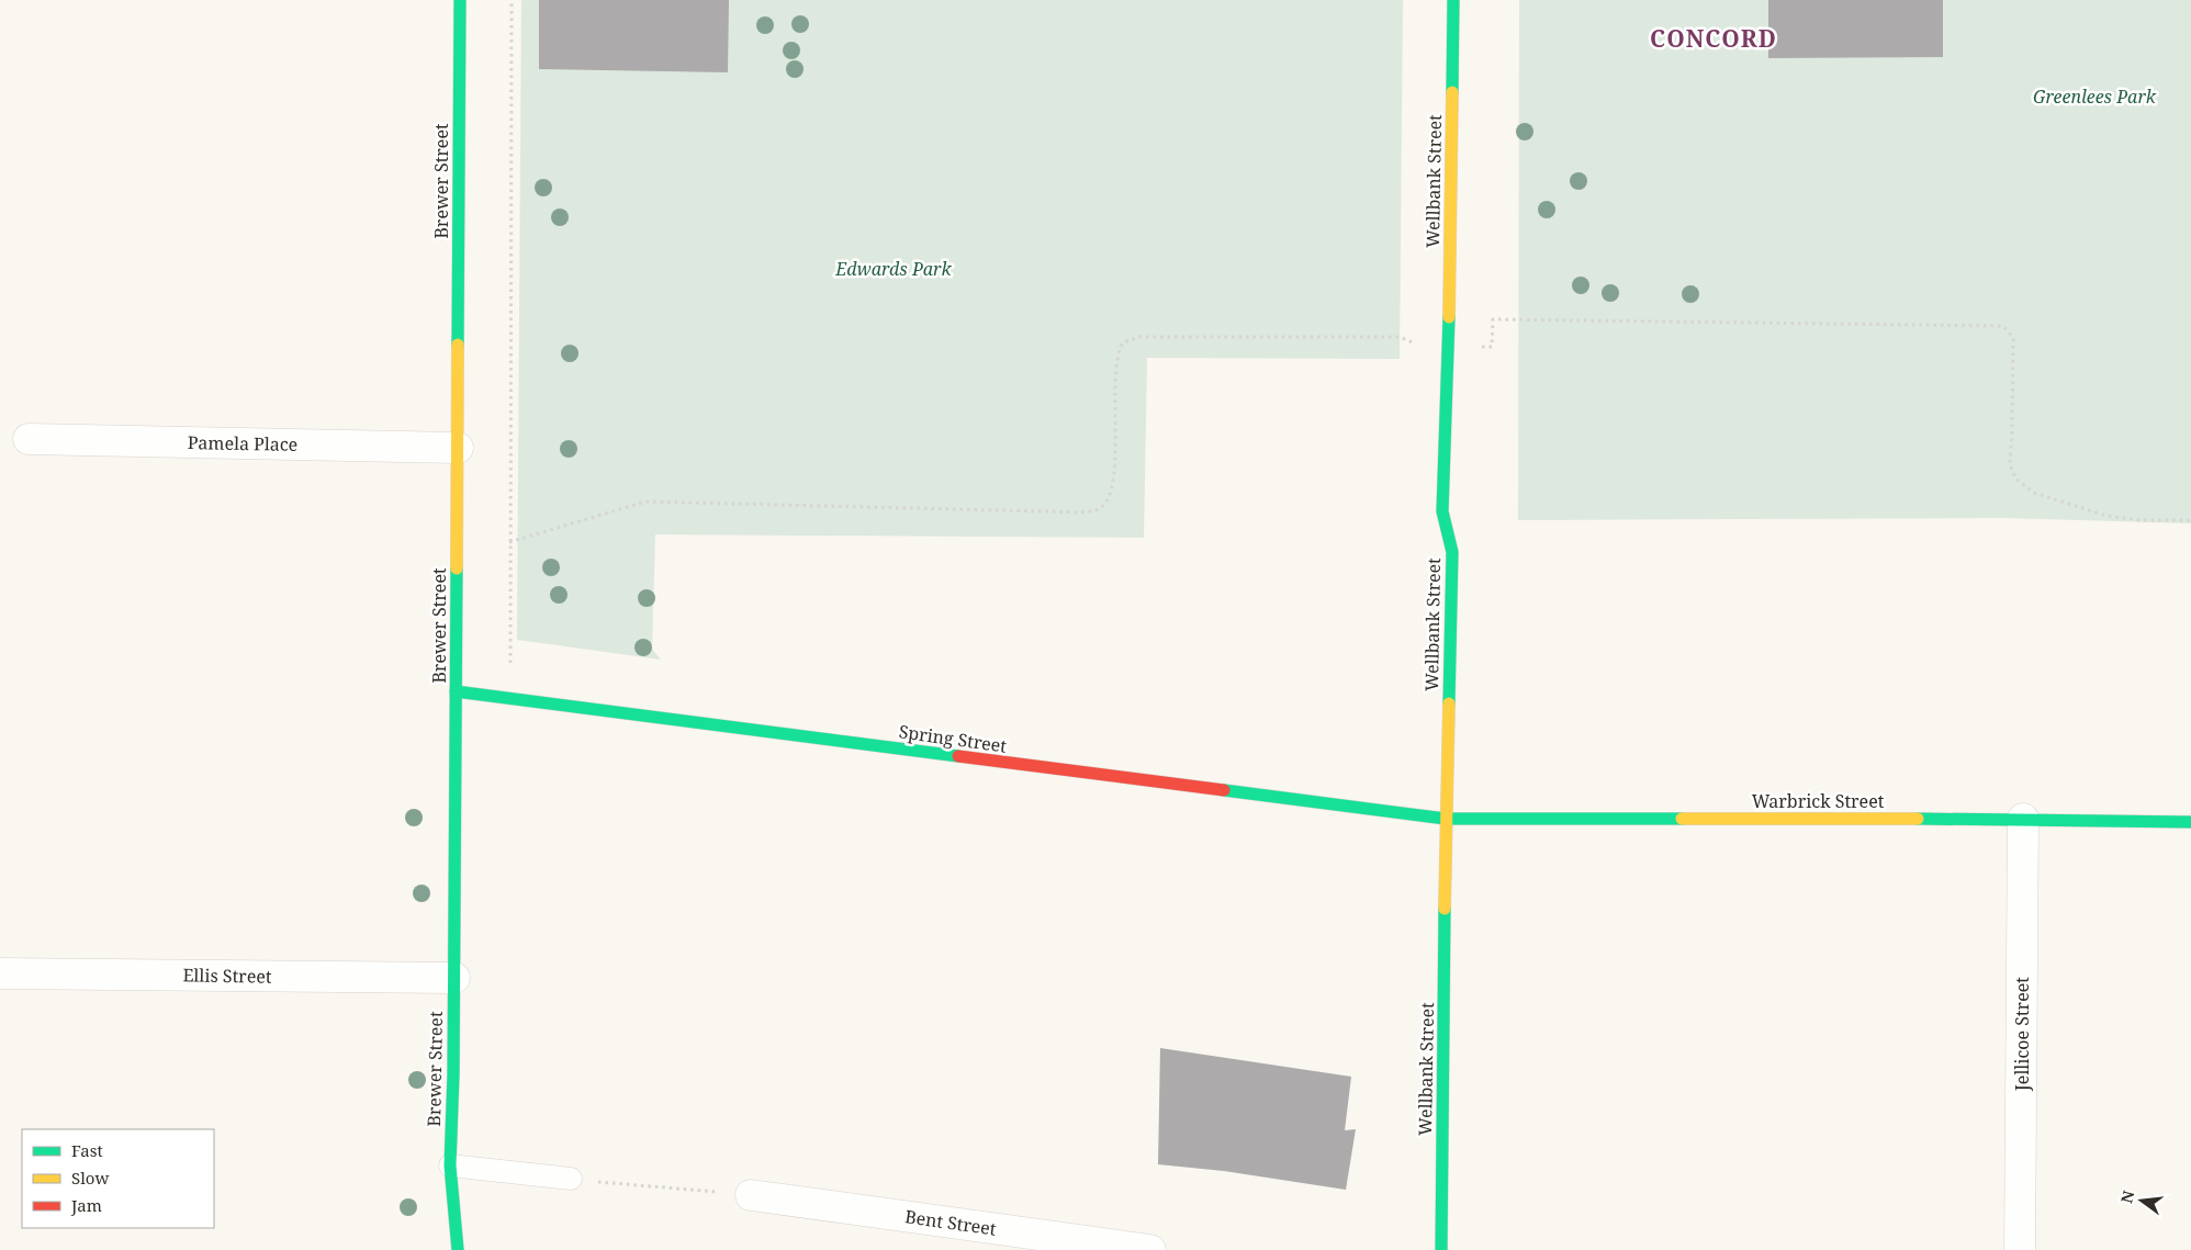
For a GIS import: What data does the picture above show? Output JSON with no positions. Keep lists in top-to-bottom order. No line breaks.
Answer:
{"streets":{"street":["Brewer Street","Wellbank Street","Pamela Place","Spring Street","Warbrick Street","Ellis Street","Jellicoe Street","Bent Street"]},"crossings":[["Brewer Street","Pamela Place"],["Brewer Street","Spring Street"],["Brewer Street","Ellis Street"],["Wellbank Street","Spring Street"],["Wellbank Street","Warbrick Street"],["Spring Street","Warbrick Street"],["Warbrick Street","Jellicoe Street"]],"districts":["CONCORD"],"parks":["Greenlees Park","Edwards Park"],"legend":["Fast","Slow","Jam"],"north":"left"}
